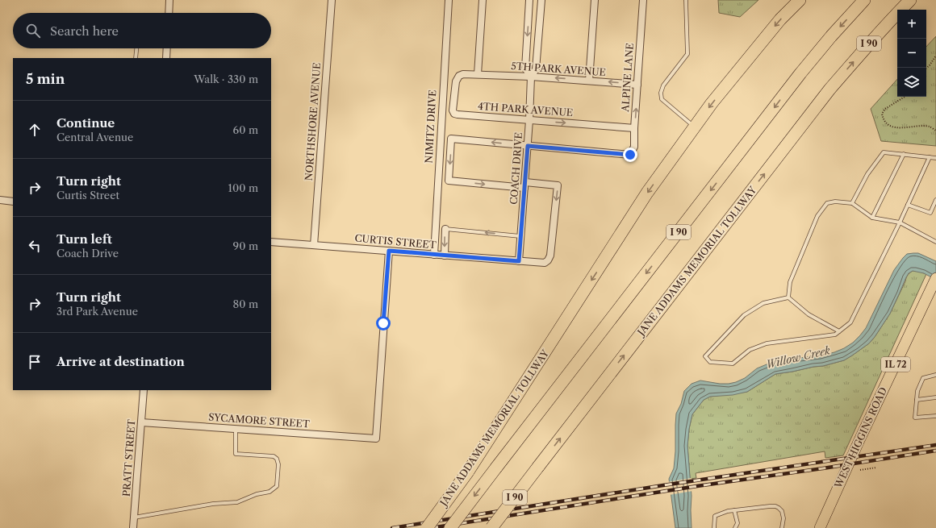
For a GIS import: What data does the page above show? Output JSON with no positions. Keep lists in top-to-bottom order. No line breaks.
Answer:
{"streets":{"highway":["I 90","JANE ADDAMS MEMORIAL TOLLWAY"],"main road":["IL 72","WEST HIGGINS ROAD"],"street":["5TH PARK AVENUE","ALPINE LANE","4TH PARK AVENUE","NORTHSHORE AVENUE","NIMITZ DRIVE","COACH DRIVE","CURTIS STREET","SYCAMORE STREET","PRATT STREET"]},"crossings":[["5TH PARK AVENUE","ALPINE LANE"],["5TH PARK AVENUE","4TH PARK AVENUE"],["5TH PARK AVENUE","COACH DRIVE"],["ALPINE LANE","4TH PARK AVENUE"],["ALPINE LANE","COACH DRIVE"],["4TH PARK AVENUE","COACH DRIVE"],["NORTHSHORE AVENUE","CURTIS STREET"],["NIMITZ DRIVE","CURTIS STREET"],["COACH DRIVE","CURTIS STREET"],["CURTIS STREET","SYCAMORE STREET"],["SYCAMORE STREET","PRATT STREET"]],"one_way":["5TH PARK AVENUE","4TH PARK AVENUE"],"water":["Willow Creek"],"page":{"map_buttons":["+","−"],"search":"Search here","heading":["5 min","Walk · 330 m"],"list":[["Continue","Central Avenue","60 m"],["Turn right","Curtis Street","100 m"],["Turn left","Coach Drive","90 m"],["Turn right","3rd Park Avenue","80 m"],"Arrive at destination"]}}
